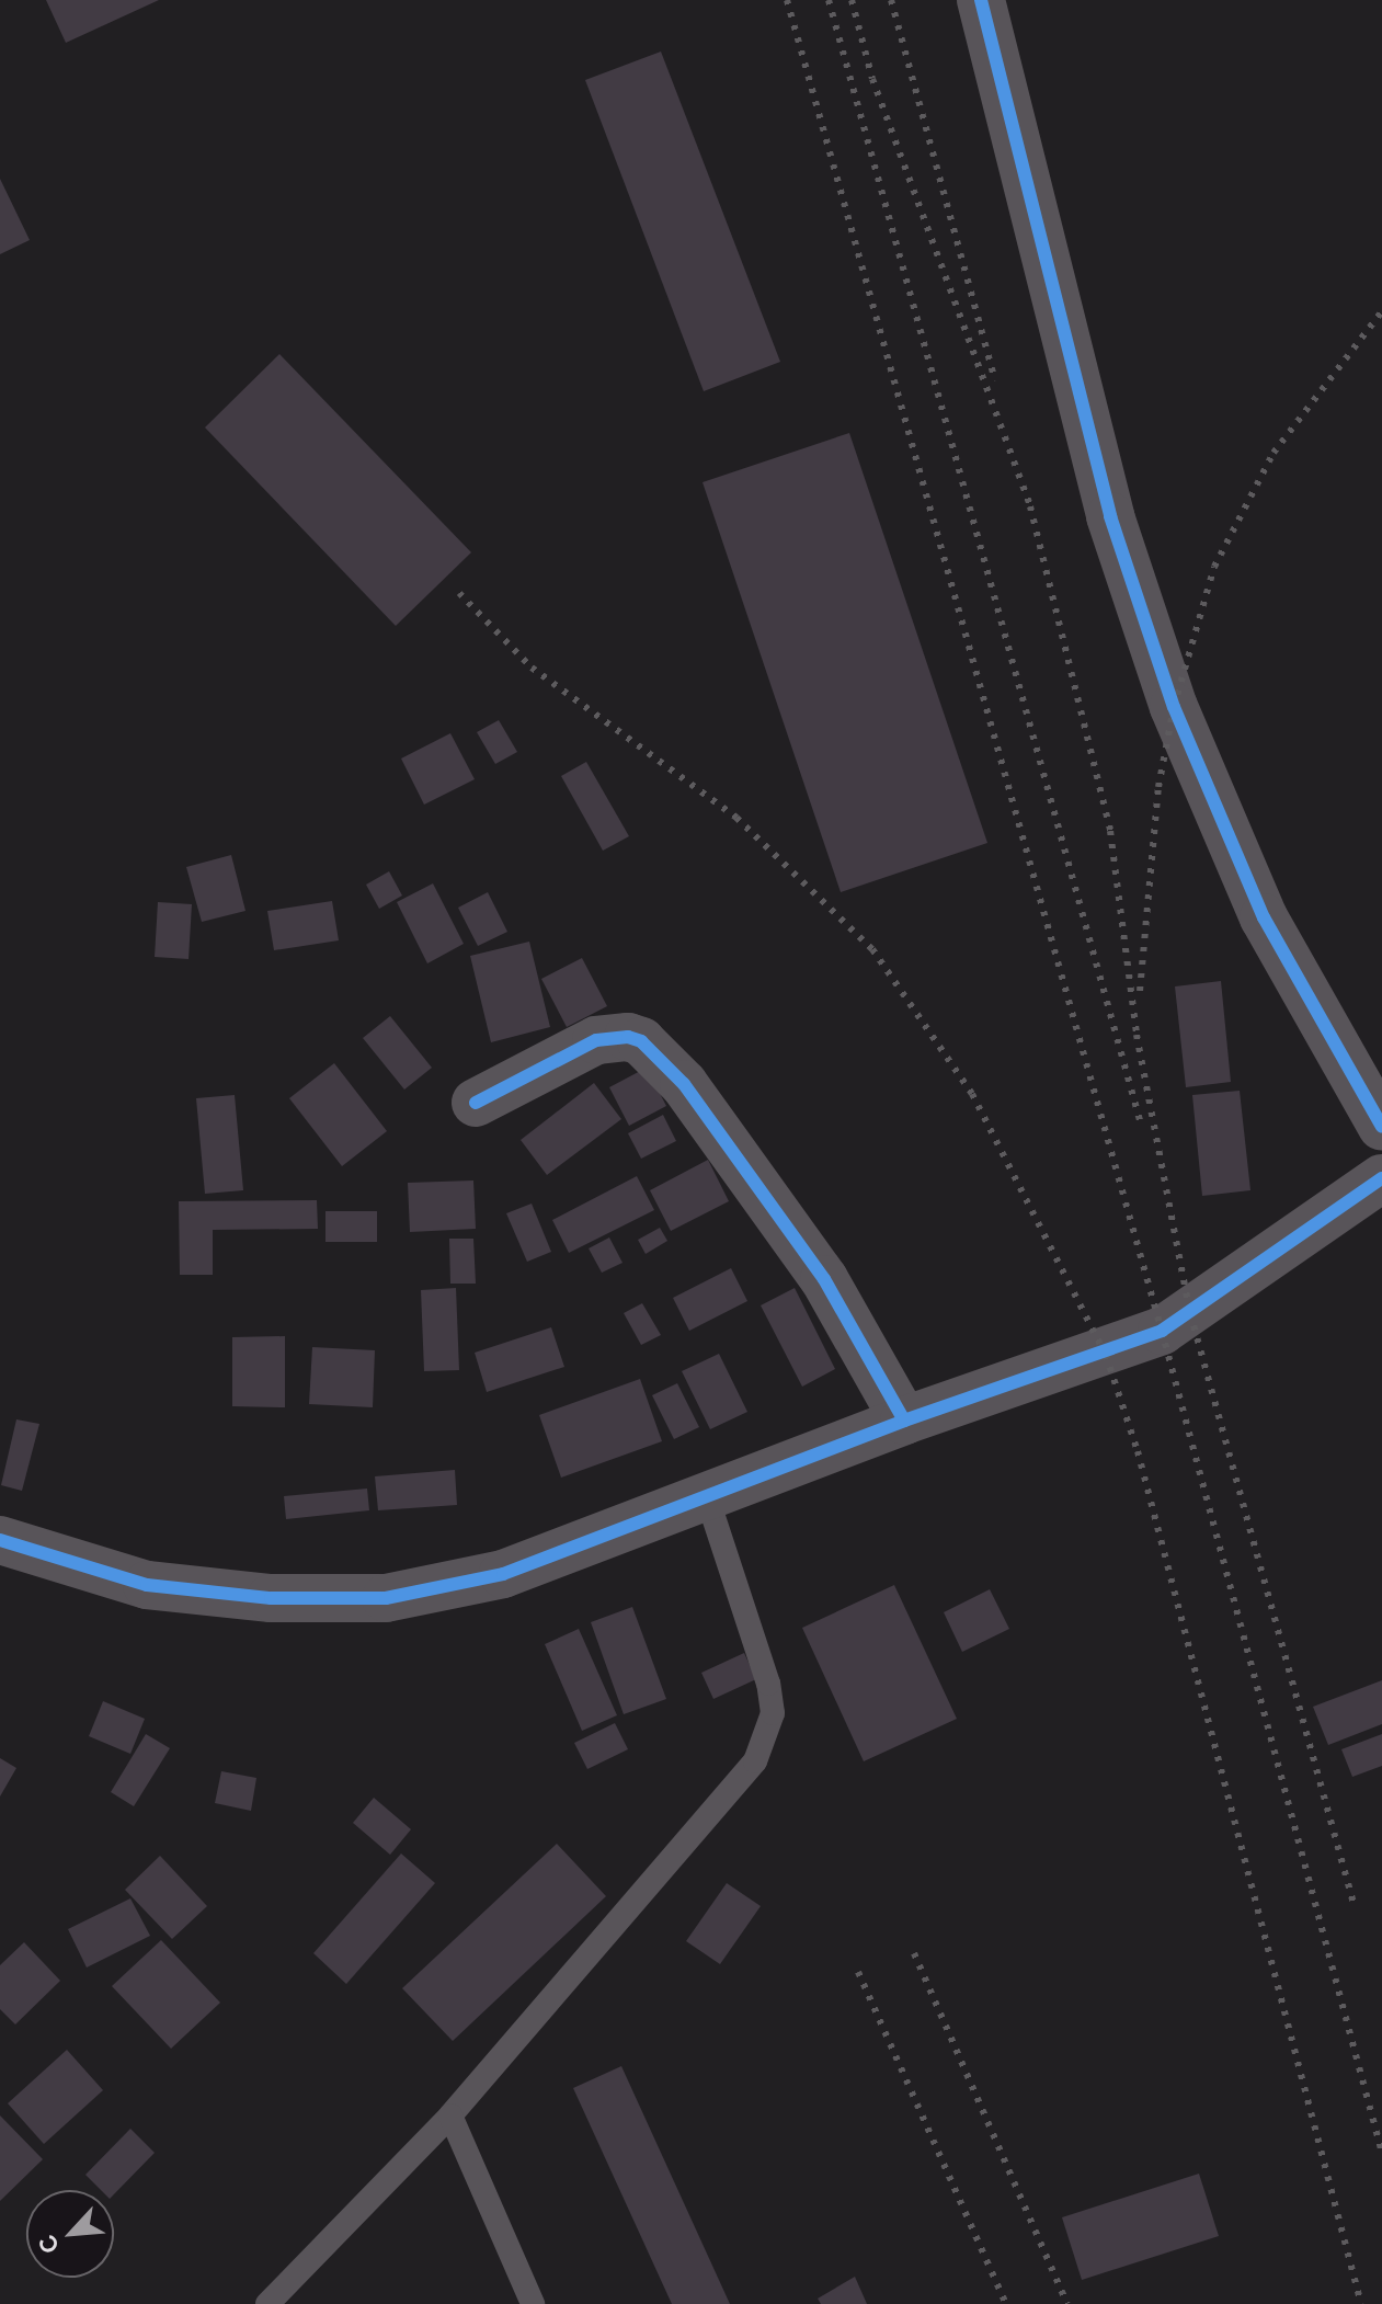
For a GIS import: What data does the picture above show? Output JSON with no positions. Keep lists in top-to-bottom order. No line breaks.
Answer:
{"north":"bottom left"}
